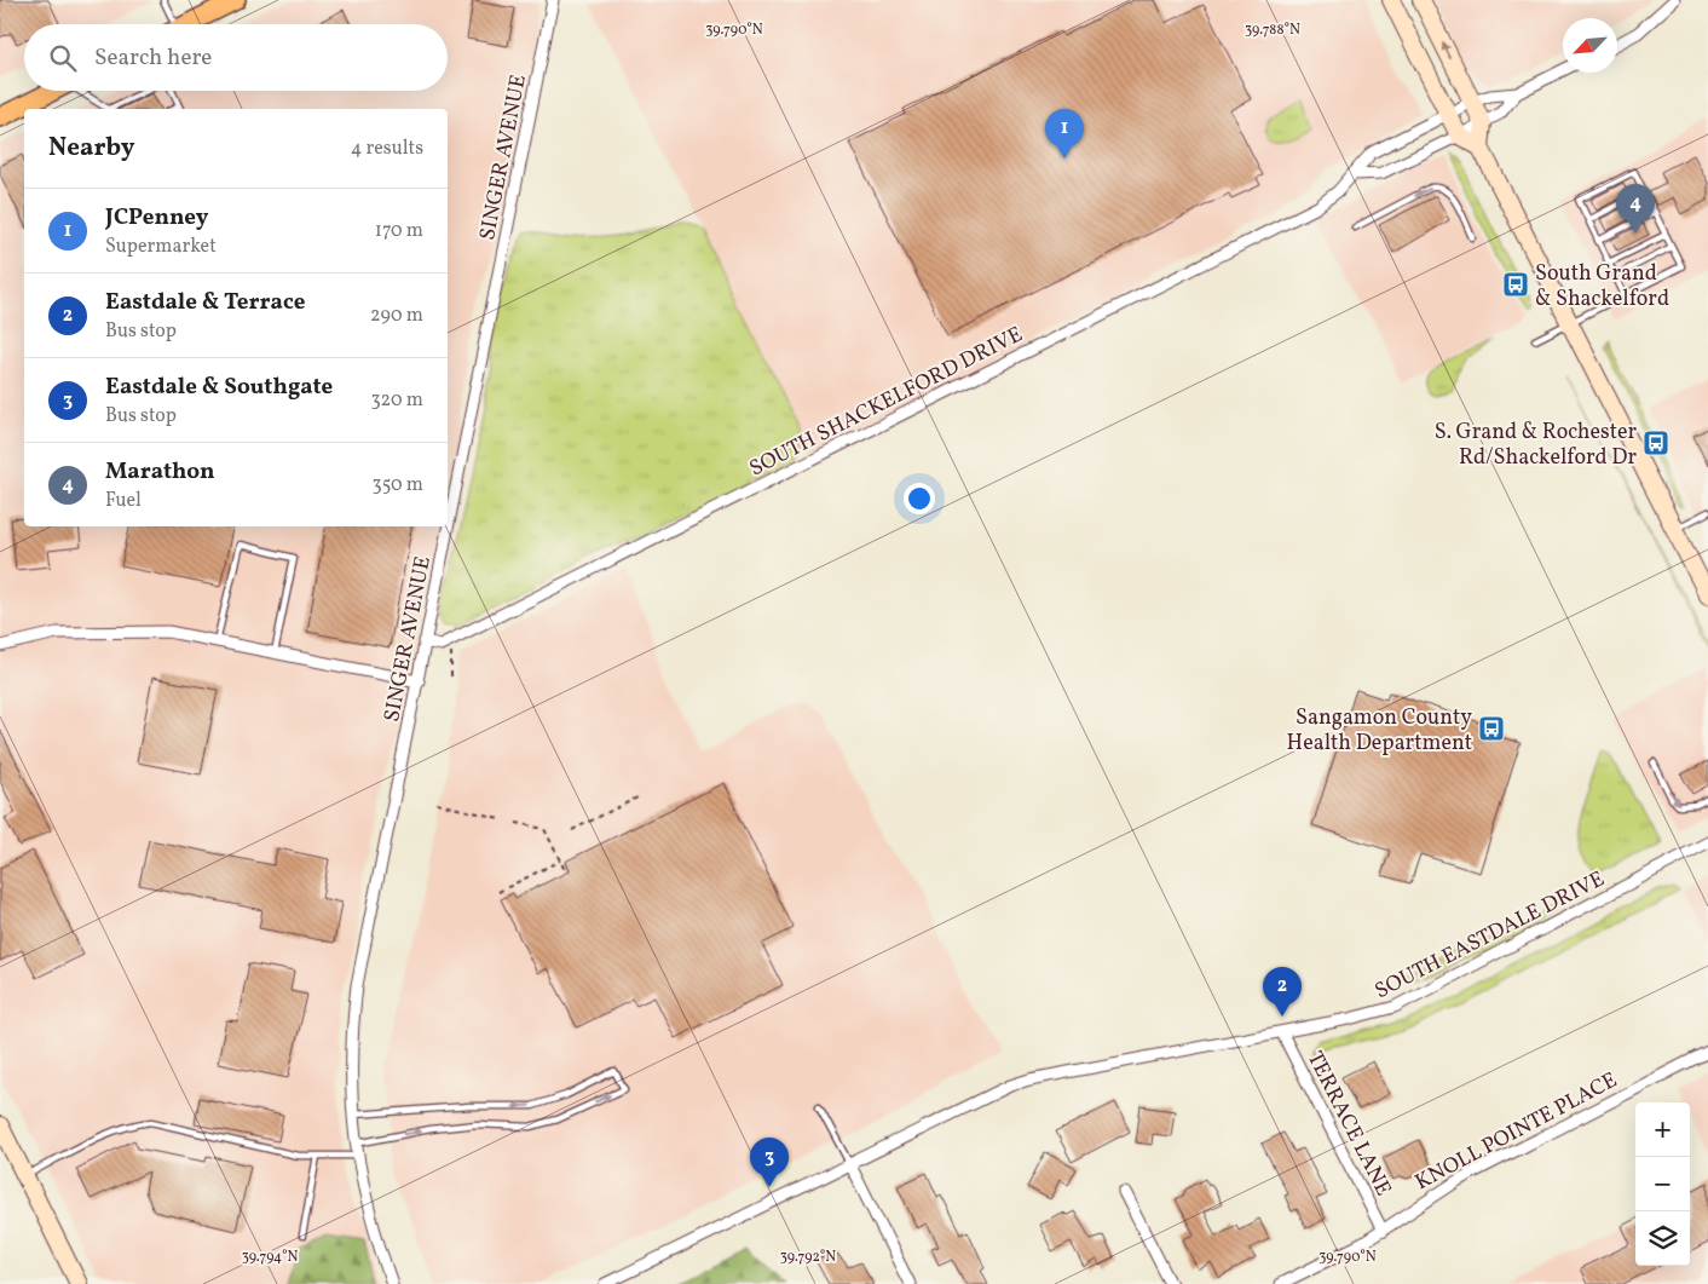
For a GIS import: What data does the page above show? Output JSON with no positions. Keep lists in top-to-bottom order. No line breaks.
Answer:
{"streets":{"street":["SINGER AVENUE","SOUTH SHACKELFORD DRIVE","SOUTH EASTDALE DRIVE","TERRACE LANE","KNOLL POINTE PLACE"]},"crossings":[["SINGER AVENUE","SOUTH SHACKELFORD DRIVE"],["SOUTH EASTDALE DRIVE","TERRACE LANE"],["TERRACE LANE","KNOLL POINTE PLACE"]],"places":{"bus stop":["South Grand & Shackelford","S. Grand & Rochester Rd/Shackelford Dr","Sangamon County Health Department"]},"north":"bottom left","page":{"search":"Search here","pins":["1","4","2","3"],"heading":["Nearby","4 results"],"list":[{"mark":"1","name":"JCPenney","note":"Supermarket","value":"170 m"},{"mark":"2","name":"Eastdale & Terrace","note":"Bus stop","value":"290 m"},{"mark":"3","name":"Eastdale & Southgate","note":"Bus stop","value":"320 m"},{"mark":"4","name":"Marathon","note":"Fuel","value":"350 m"}],"map_buttons":["+","−"]},"coordinates":["39.790°N","39.788°N","39.794°N","39.792°N"]}
